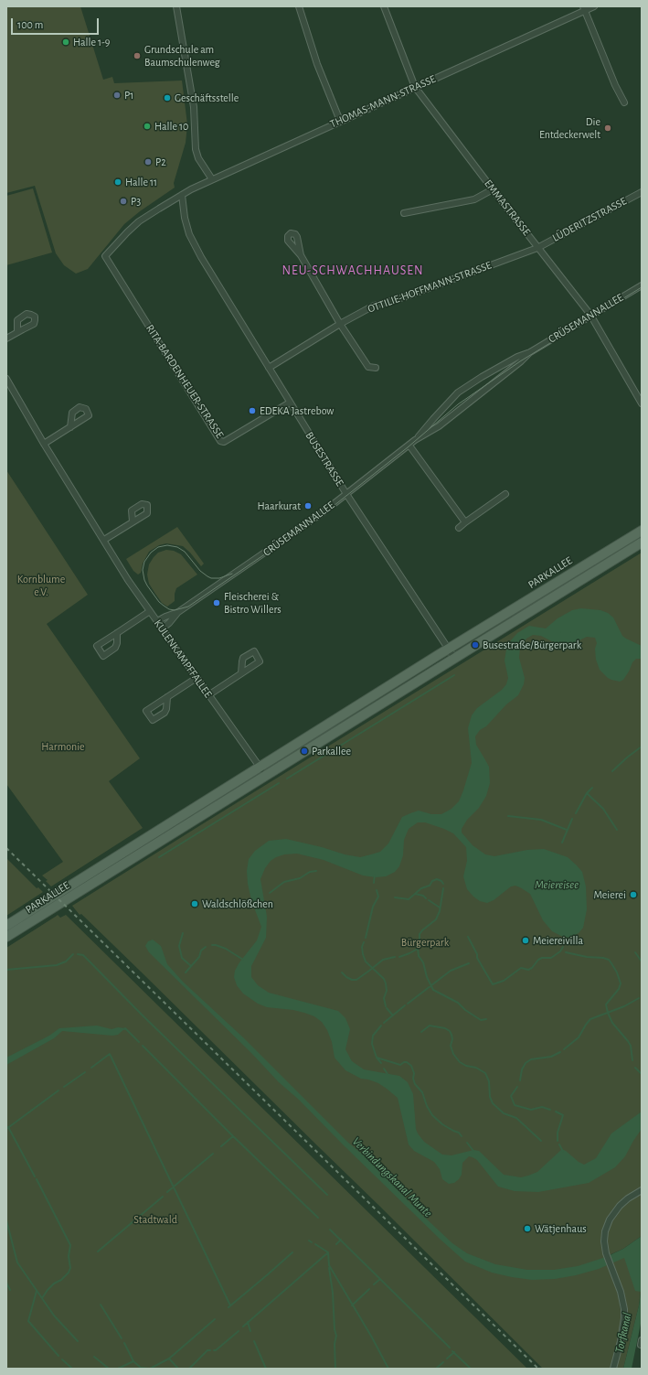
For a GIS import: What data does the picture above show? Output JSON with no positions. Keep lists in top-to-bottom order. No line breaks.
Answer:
{"streets":{"main road":["PARKALLEE"],"street":["THOMAS-MANN-STRASSE","EMMASTRASSE","LÜDERITZSTRASSE","OTTILIE-HOFFMANN-STRASSE","CRÜSEMANNALLEE","RITA-BARDENHEUER-STRASSE","BUSESTRASSE","KULENKAMPFFALLEE"]},"crossings":[["THOMAS-MANN-STRASSE","EMMASTRASSE"],["THOMAS-MANN-STRASSE","RITA-BARDENHEUER-STRASSE"],["THOMAS-MANN-STRASSE","BUSESTRASSE"],["EMMASTRASSE","LÜDERITZSTRASSE"],["EMMASTRASSE","OTTILIE-HOFFMANN-STRASSE"],["EMMASTRASSE","CRÜSEMANNALLEE"],["LÜDERITZSTRASSE","OTTILIE-HOFFMANN-STRASSE"],["OTTILIE-HOFFMANN-STRASSE","BUSESTRASSE"],["CRÜSEMANNALLEE","BUSESTRASSE"],["CRÜSEMANNALLEE","KULENKAMPFFALLEE"],["RITA-BARDENHEUER-STRASSE","BUSESTRASSE"],["BUSESTRASSE","PARKALLEE"],["PARKALLEE","KULENKAMPFFALLEE"]],"districts":["NEU-SCHWACHHAUSEN"],"water":["Meiereisee","Verbindungskanal Munte","Torfkanal"],"parks":["Kornblume e.V.","Harmonie","Bürgerpark","Stadtwald"],"places":["Halle 1-9","Grundschule am Baumschulenweg","P1","Geschäftsstelle","Halle 10","Die Entdeckerwelt","P2","Halle 11","P3","EDEKA Jastrebow","Haarkurat","Fleischerei & Bistro Willers","Busestraße/Bürgerpark","Parkallee","Meierei","Waldschlößchen","Meiereivilla","Wätjenhaus"],"scale_bar":"100 m"}
